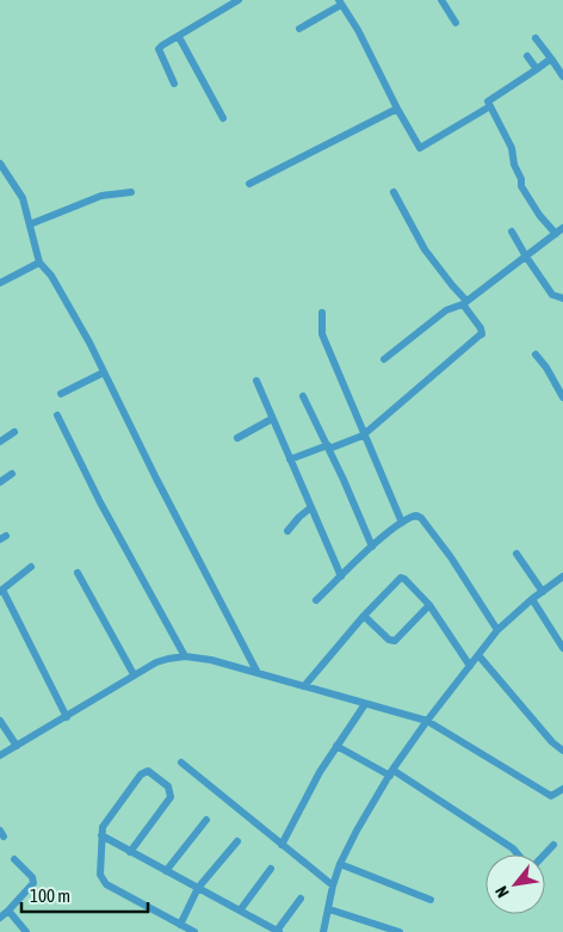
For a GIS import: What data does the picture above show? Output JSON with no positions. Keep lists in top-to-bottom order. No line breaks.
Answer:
{"scale_bar":"100 m","north":"bottom left"}
